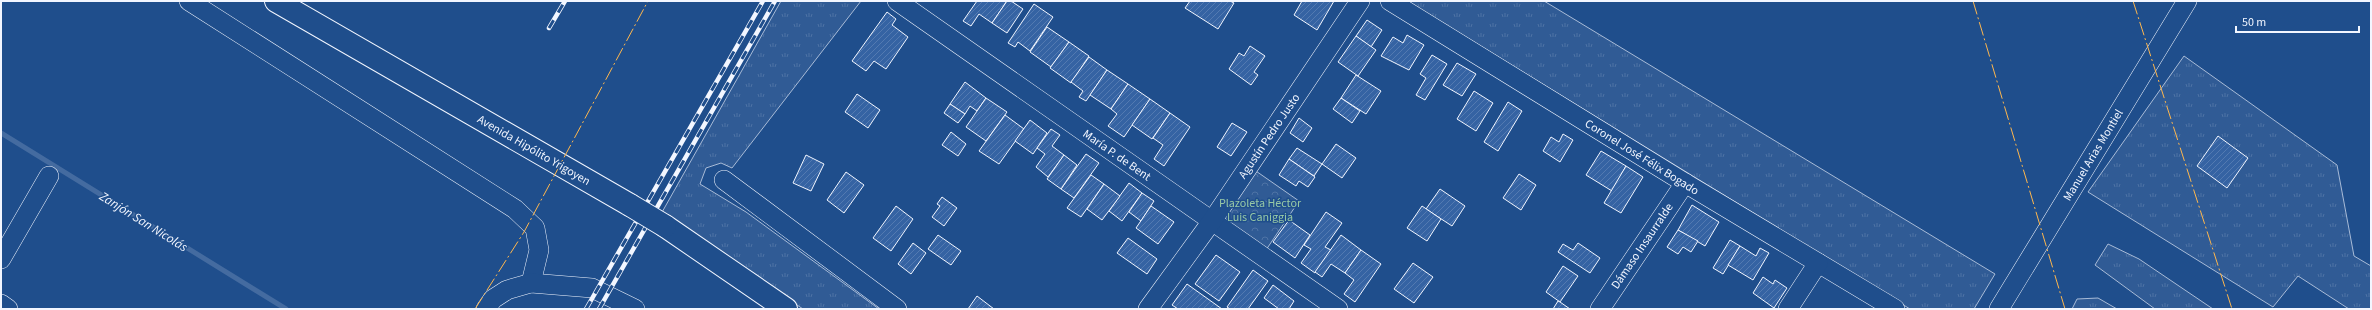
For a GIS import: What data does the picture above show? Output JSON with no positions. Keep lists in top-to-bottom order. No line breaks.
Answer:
{"streets":{"main road":["Avenida Hipólito Yrigoyen"],"street":["Agustín Pedro Justo","María P. de Bent","Manuel Arias Montiel","Coronel José Félix Bogado","Dámaso Insaurralde"]},"crossings":[["Agustín Pedro Justo","María P. de Bent"],["Coronel José Félix Bogado","Dámaso Insaurralde"]],"water":["Zanjón San Nicolás"],"parks":["Plazoleta Héctor Luis Caniggia"],"scale_bar":"50 m"}
